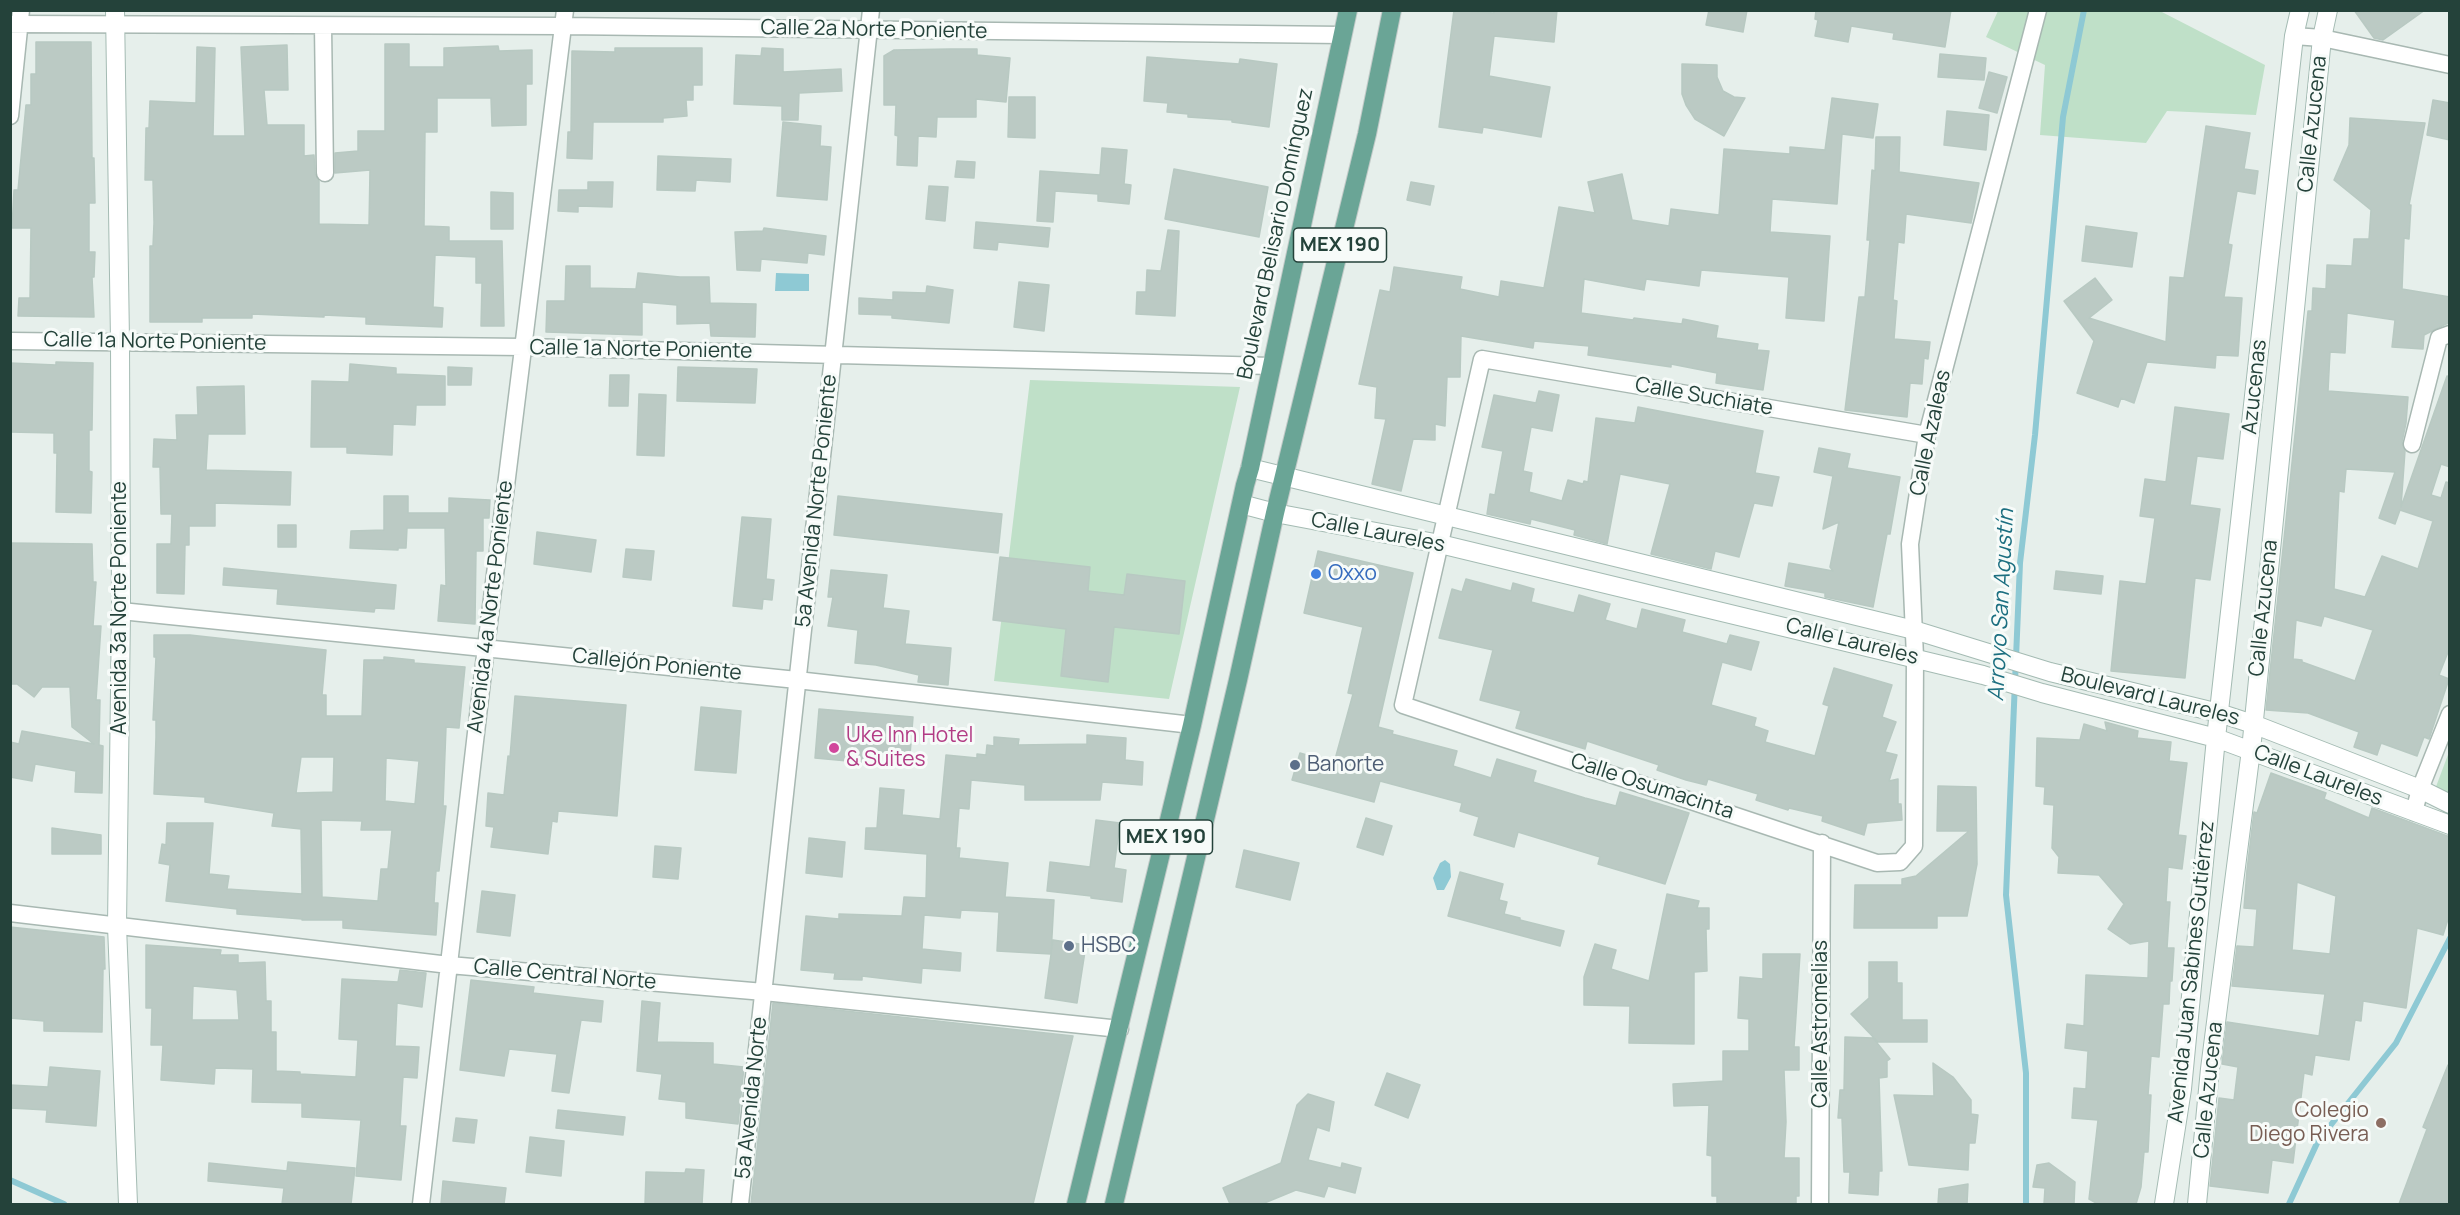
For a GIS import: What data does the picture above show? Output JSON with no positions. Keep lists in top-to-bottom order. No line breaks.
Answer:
{"streets":{"main road":["Boulevard Belisario Domínguez","MEX 190"],"street":["Calle 2a Norte Poniente","Calle Azucena","Calle 1a Norte Poniente","Azucenas","Calle Suchiate","Calle Azaleas","5a Avenida Norte Poniente","Calle Laureles","Avenida 4a Norte Poniente","Avenida 3a Norte Poniente","Callejón Poniente","Boulevard Laureles","Calle Osumacinta","Avenida Juan Sabines Gutiérrez","Calle Central Norte","Calle Astromelias","5a Avenida Norte"]},"crossings":[["Calle 2a Norte Poniente","Boulevard Belisario Domínguez"],["Calle 2a Norte Poniente","5a Avenida Norte Poniente"],["Calle 2a Norte Poniente","Avenida 4a Norte Poniente"],["Calle 2a Norte Poniente","Avenida 3a Norte Poniente"],["Calle Azucena","Azucenas"],["Calle Azucena","Calle Laureles"],["Calle Azucena","Boulevard Laureles"],["Boulevard Belisario Domínguez","MEX 190"],["Boulevard Belisario Domínguez","Calle 1a Norte Poniente"],["Boulevard Belisario Domínguez","Calle Laureles"],["MEX 190","Calle Laureles"],["MEX 190","Callejón Poniente"],["MEX 190","Calle Central Norte"],["Calle 1a Norte Poniente","5a Avenida Norte Poniente"],["Calle 1a Norte Poniente","Avenida 4a Norte Poniente"],["Calle 1a Norte Poniente","Avenida 3a Norte Poniente"],["Azucenas","Calle Laureles"],["Azucenas","Boulevard Laureles"],["Azucenas","Avenida Juan Sabines Gutiérrez"],["Calle Suchiate","Calle Azaleas"],["Calle Suchiate","Calle Laureles"],["Calle Azaleas","Calle Laureles"],["Calle Azaleas","Calle Osumacinta"],["5a Avenida Norte Poniente","Callejón Poniente"],["5a Avenida Norte Poniente","Calle Central Norte"],["5a Avenida Norte Poniente","5a Avenida Norte"],["Calle Laureles","Boulevard Laureles"],["Calle Laureles","Calle Osumacinta"],["Calle Laureles","Avenida Juan Sabines Gutiérrez"],["Avenida 4a Norte Poniente","Callejón Poniente"],["Avenida 4a Norte Poniente","Calle Central Norte"],["Avenida 3a Norte Poniente","Callejón Poniente"],["Avenida 3a Norte Poniente","Calle Central Norte"],["Calle Osumacinta","Calle Astromelias"],["Calle Central Norte","5a Avenida Norte"]],"water":["Arroyo San Agustín"],"places":["Oxxo","Uke Inn Hotel & Suites","Banorte","HSBC","Colegio Diego Rivera"]}
